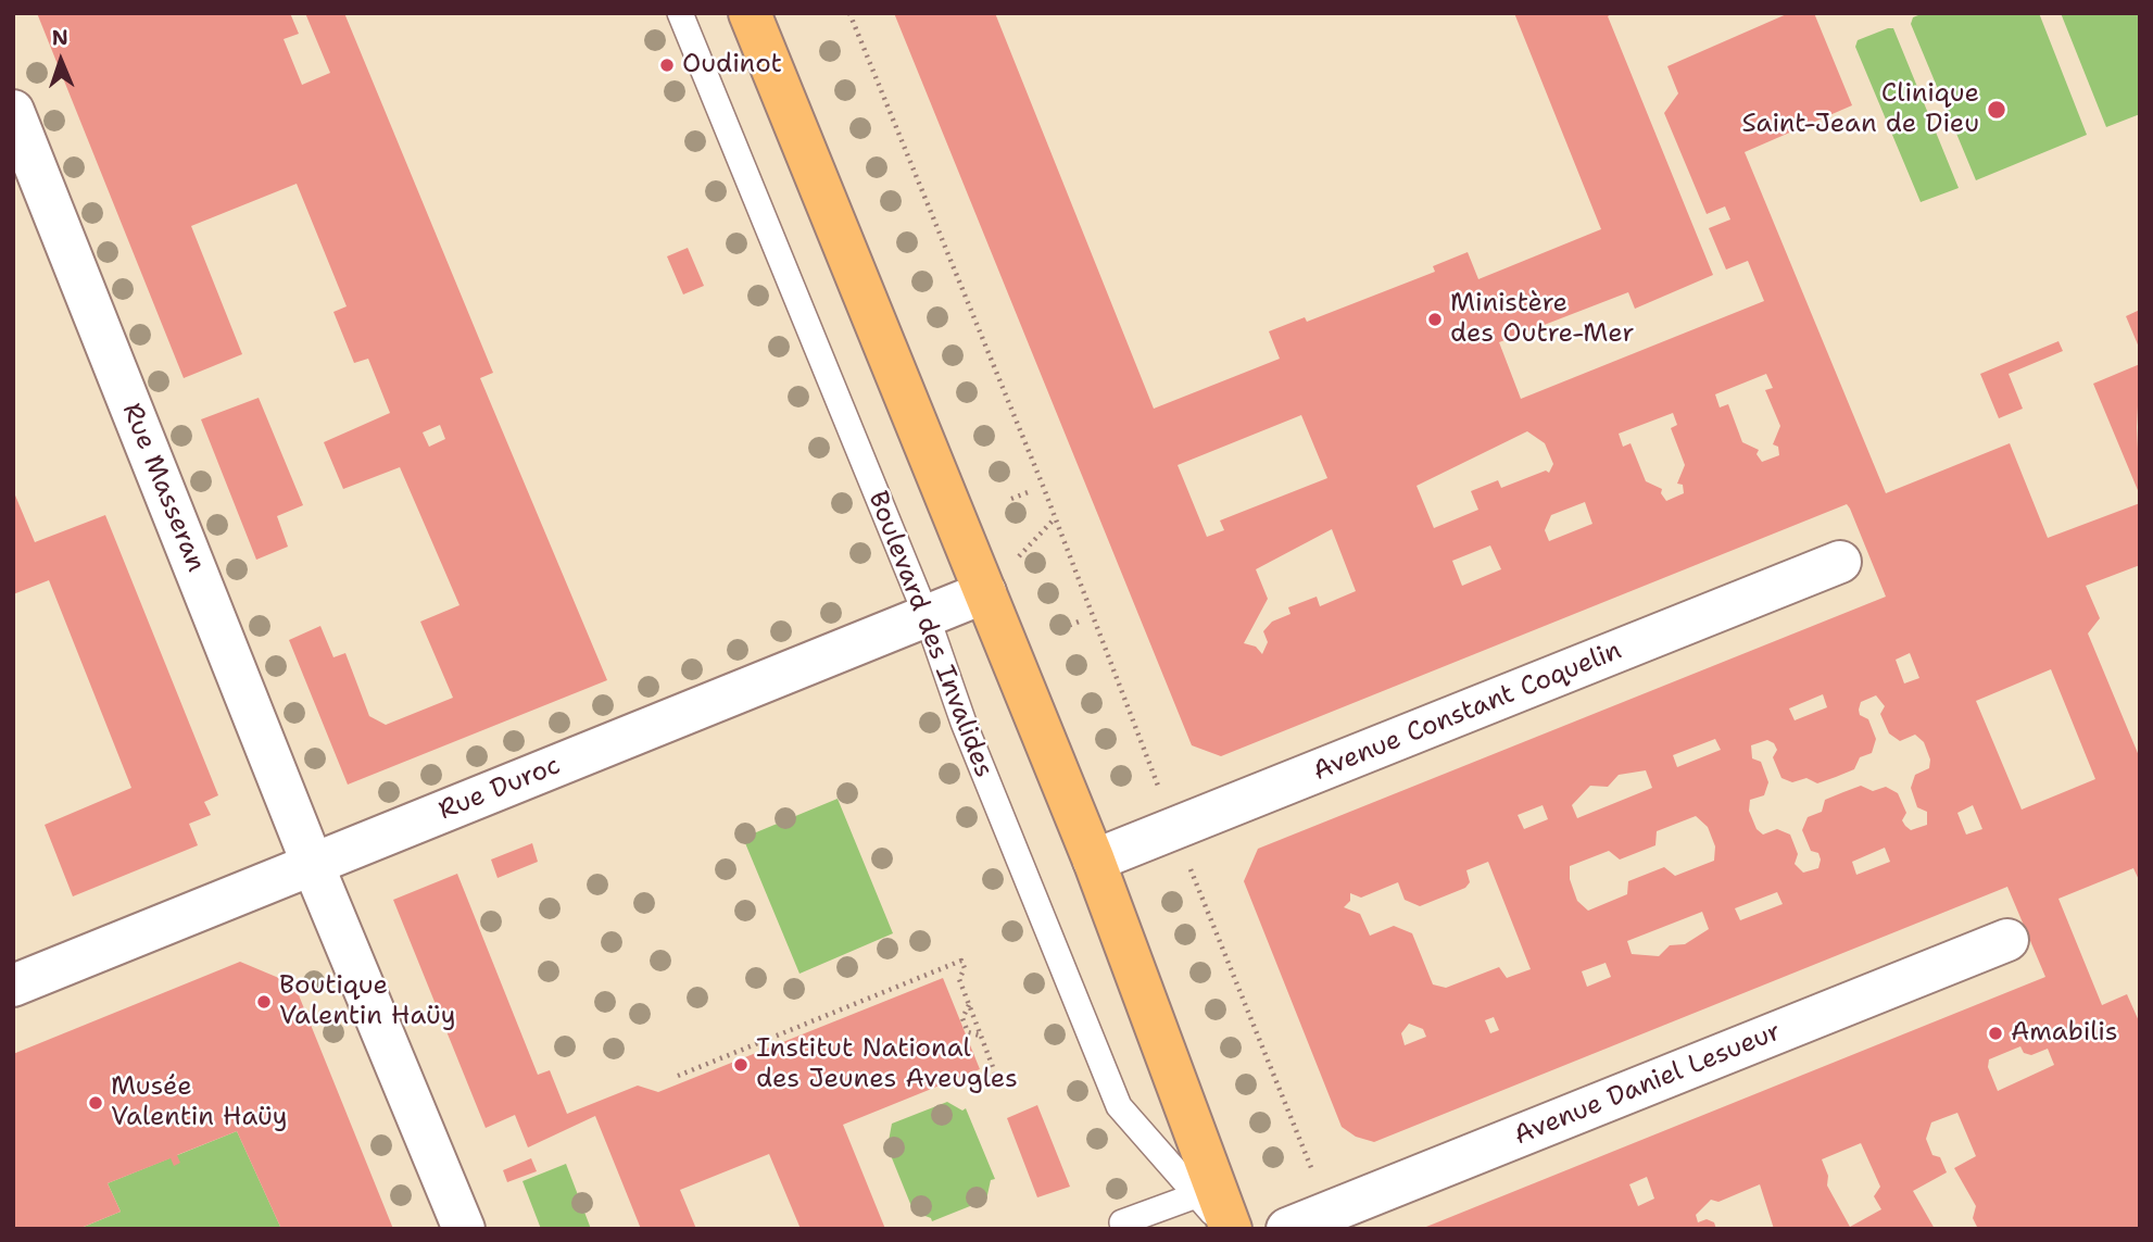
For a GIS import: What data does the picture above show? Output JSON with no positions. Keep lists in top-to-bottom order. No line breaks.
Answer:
{"streets":{"main road":["Boulevard des Invalides"],"street":["Rue Masseran","Avenue Constant Coquelin","Rue Duroc","Avenue Daniel Lesueur"]},"crossings":[["Rue Masseran","Rue Duroc"],["Boulevard des Invalides","Avenue Constant Coquelin"],["Boulevard des Invalides","Rue Duroc"]],"places":["Oudinot","Clinique Saint-Jean de Dieu","Ministère des Outre-Mer","Boutique Valentin Haüy","Amabilis","Institut National des Jeunes Aveugles","Musée Valentin Haüy"],"north":"top"}
